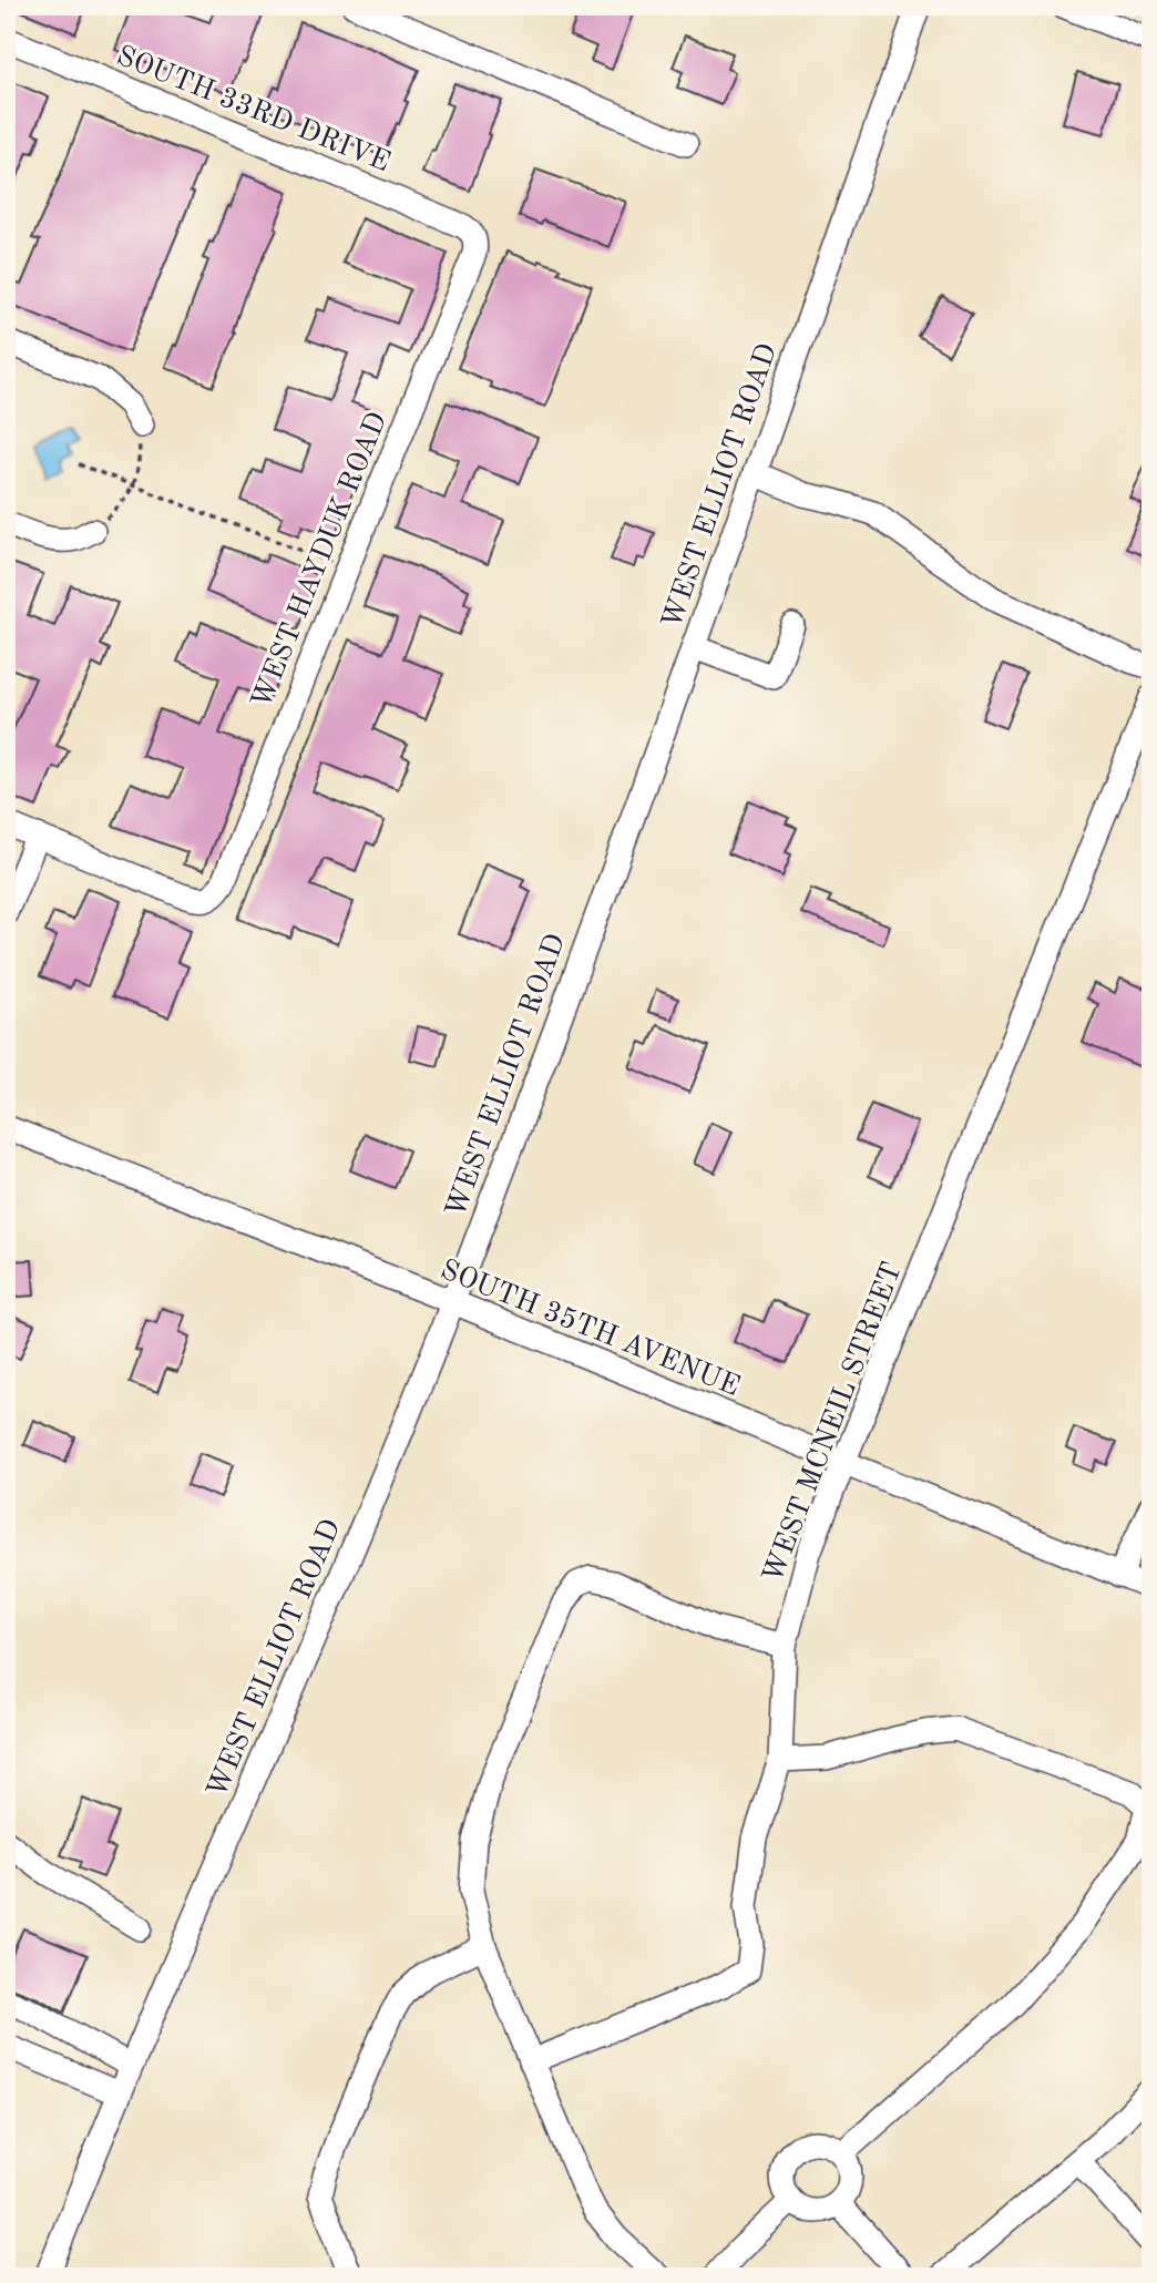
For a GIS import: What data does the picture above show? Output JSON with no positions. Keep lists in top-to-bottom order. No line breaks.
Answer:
{"streets":{"street":["SOUTH 33RD DRIVE","WEST ELLIOT ROAD","WEST HAYDUK ROAD","SOUTH 35TH AVENUE","WEST MCNEIL STREET"]},"crossings":[["SOUTH 33RD DRIVE","WEST HAYDUK ROAD"],["WEST ELLIOT ROAD","SOUTH 35TH AVENUE"],["SOUTH 35TH AVENUE","WEST MCNEIL STREET"]]}
